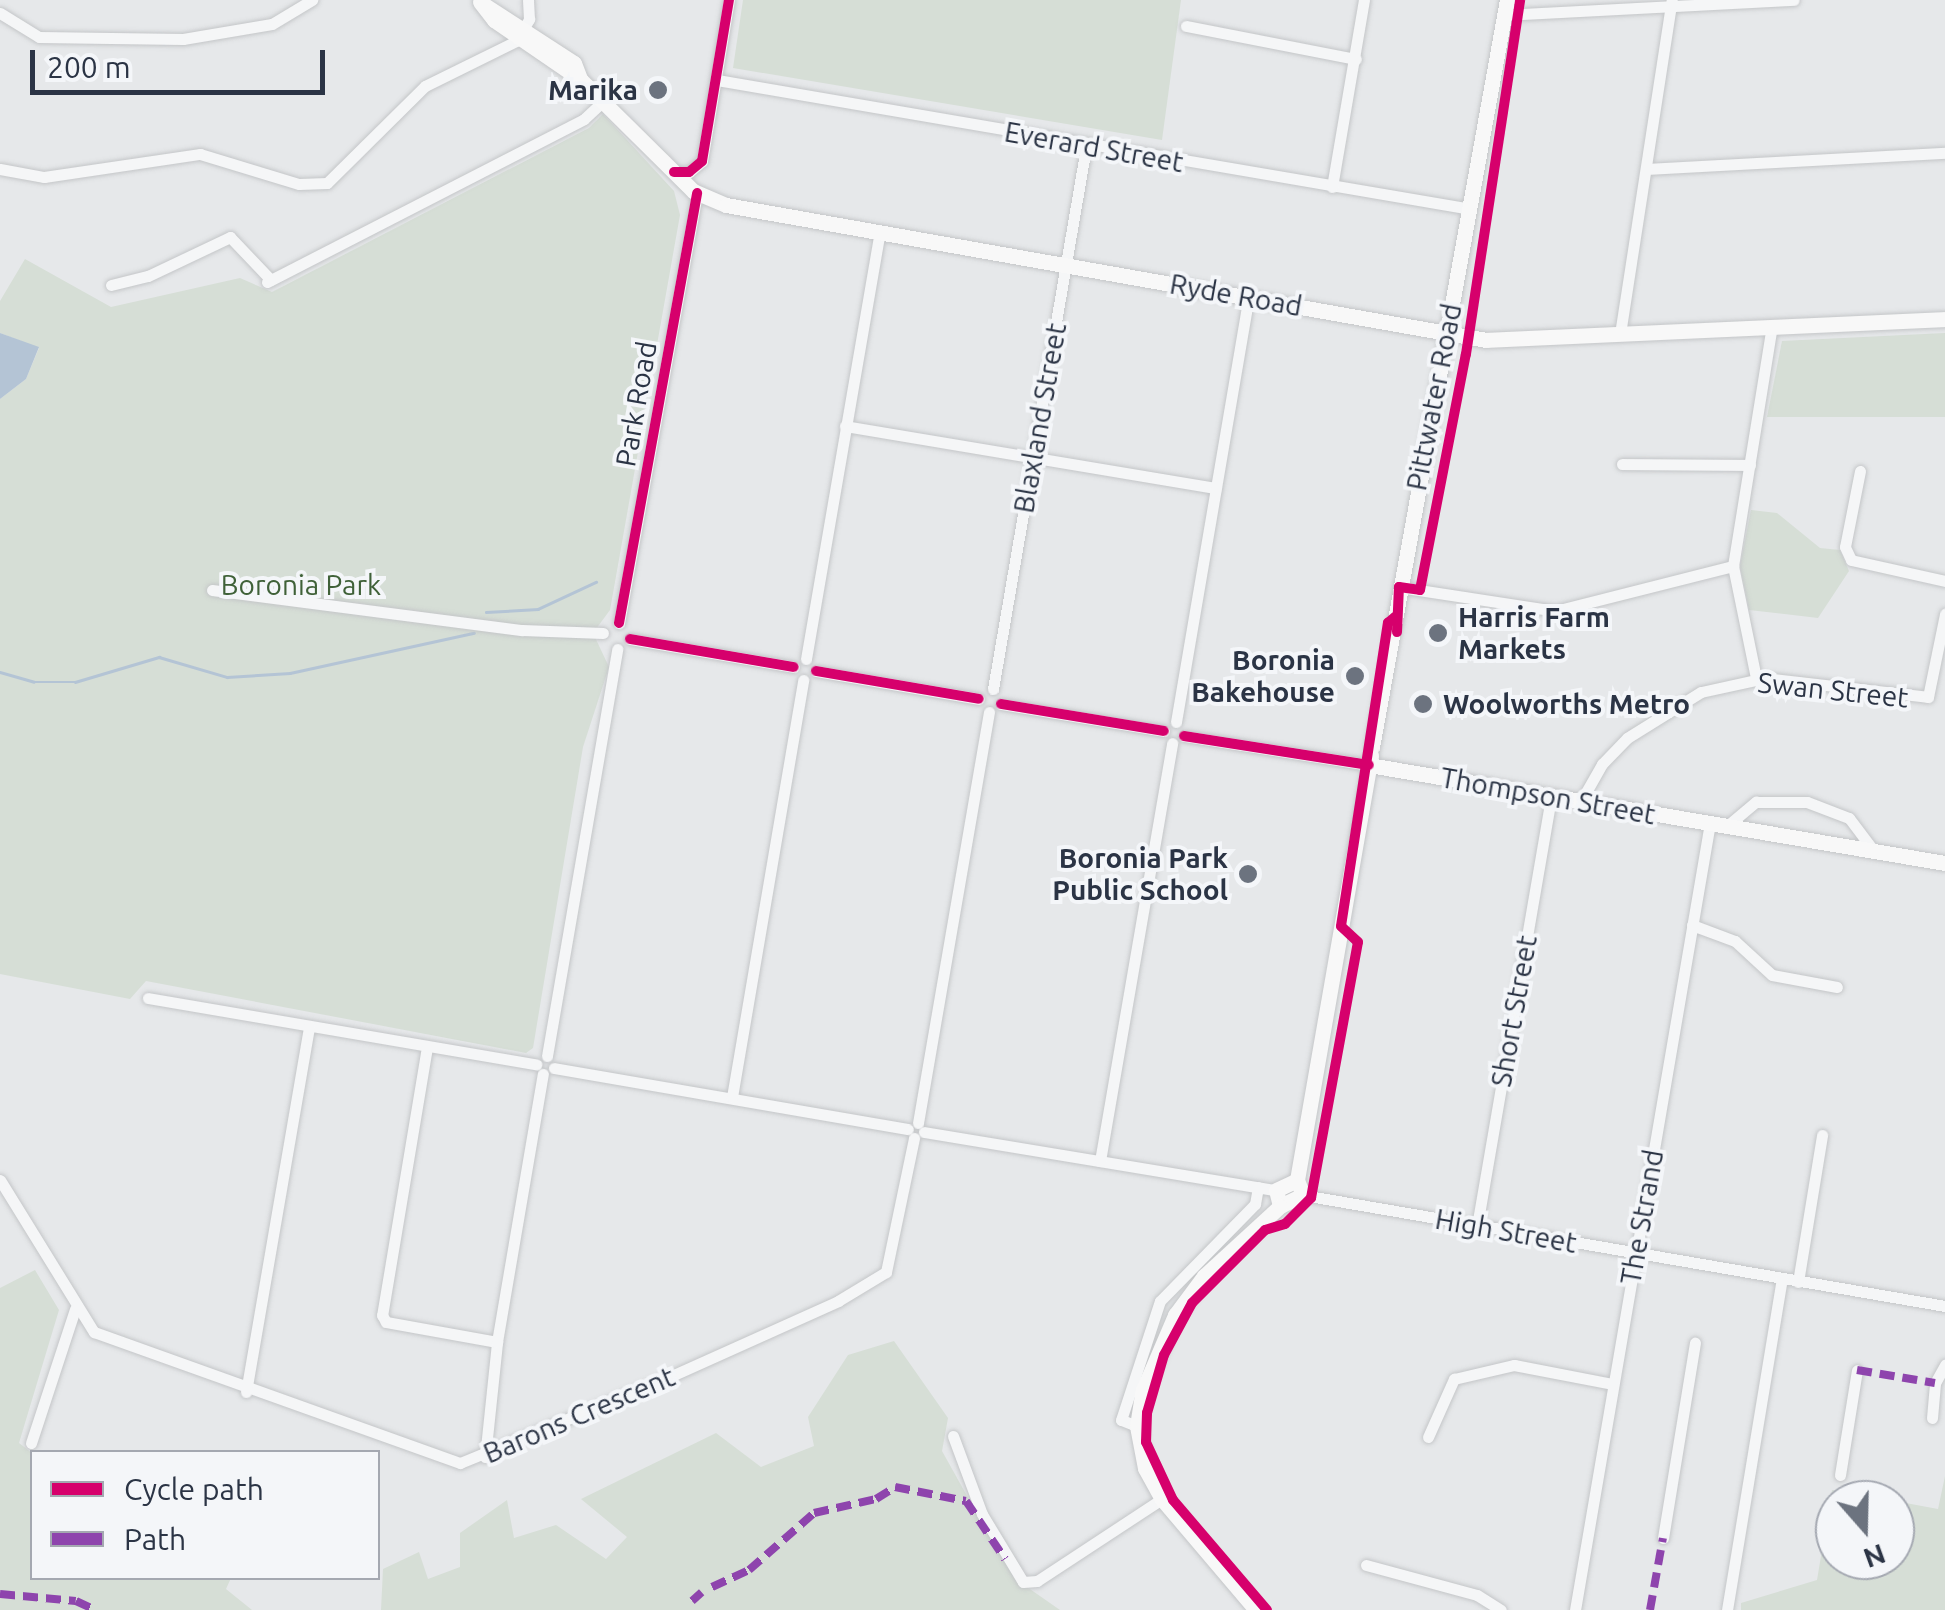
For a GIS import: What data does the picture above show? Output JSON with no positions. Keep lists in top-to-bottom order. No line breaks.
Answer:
{"streets":{"main road":["Ryde Road","Pittwater Road","Thompson Street"],"street":["Everard Street","Park Road","Blaxland Street","Swan Street","Short Street","The Strand","High Street","Barons Crescent"]},"crossings":[["Everard Street","Pittwater Road"],["Everard Street","Blaxland Street"],["Ryde Road","Pittwater Road"],["Ryde Road","Park Road"],["Ryde Road","Blaxland Street"],["Pittwater Road","Thompson Street"],["Pittwater Road","High Street"],["Swan Street","Thompson Street"],["Thompson Street","Short Street"],["Thompson Street","The Strand"],["Short Street","High Street"],["The Strand","High Street"]],"parks":["Boronia Park"],"places":["Marika","Harris Farm Markets","Boronia Bakehouse","Woolworths Metro","Boronia Park Public School"],"legend":["Cycle path","Path"],"scale_bar":"200 m","north":"bottom"}
